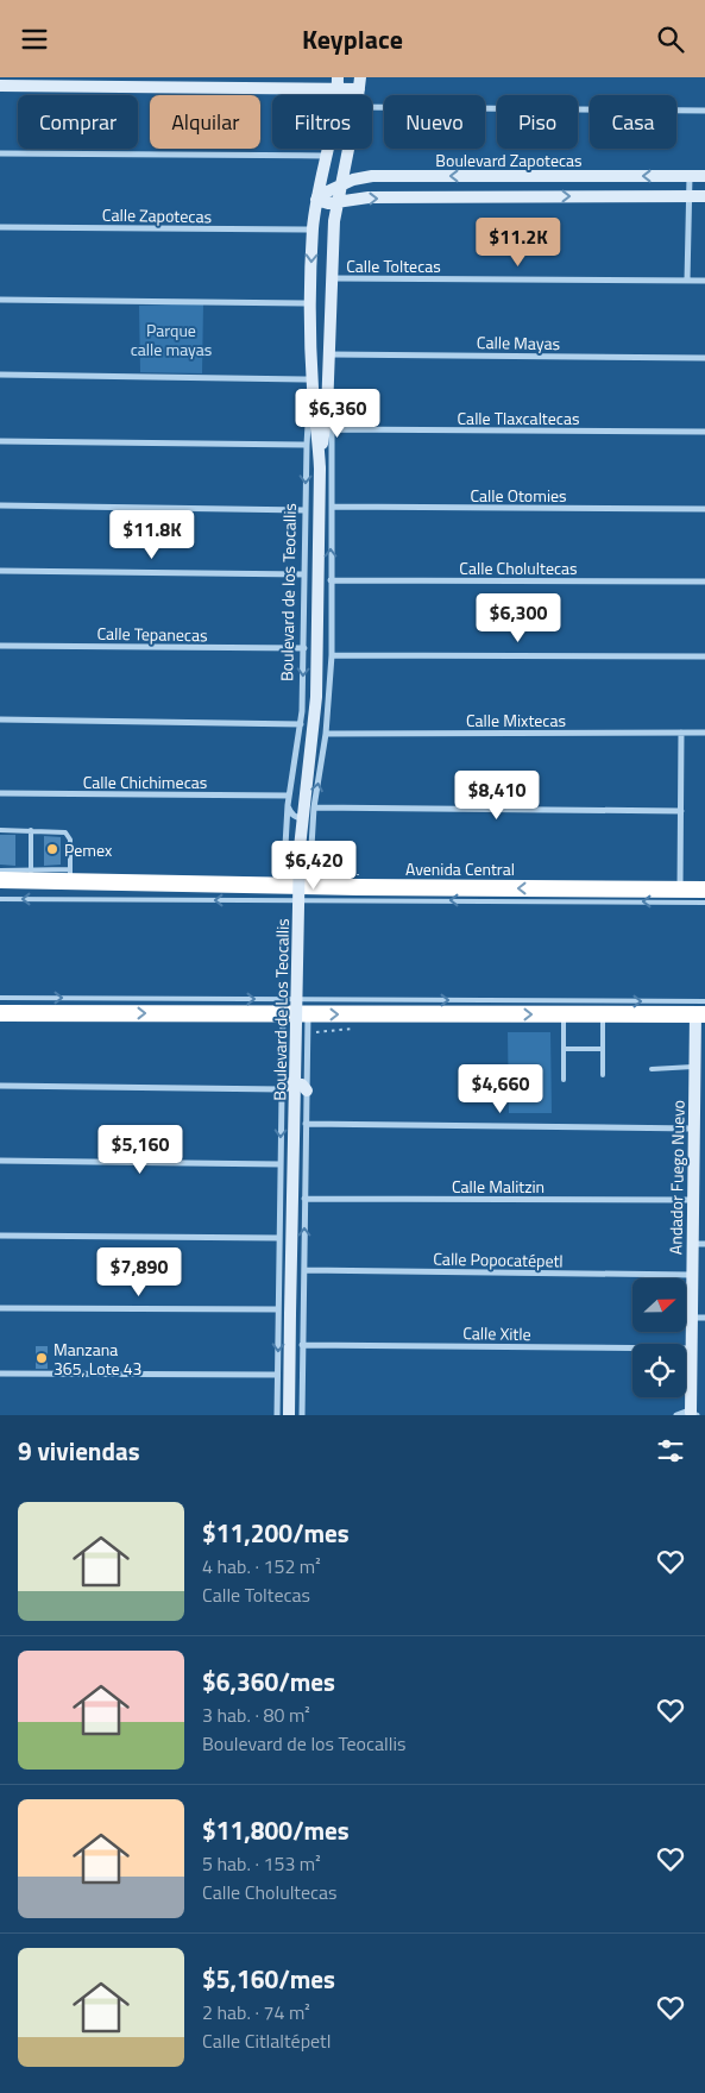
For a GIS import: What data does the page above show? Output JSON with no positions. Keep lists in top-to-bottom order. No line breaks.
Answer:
{"streets":{"highway":["Avenida Central"],"street":["Boulevard Zapotecas","Calle Zapotecas","Calle Toltecas","Calle Mayas","Calle Tlaxcaltecas","Calle Otomies","Calle Cholultecas","Boulevard de los Teocallis","Calle Tepanecas","Calle Mixtecas","Calle Chichimecas","Boulevard de Los Teocallis","Andador Fuego Nuevo","Calle Malitzin","Calle Popocatépetl","Calle Xitle"]},"crossings":[["Boulevard Zapotecas","Boulevard de Los Teocallis"],["Calle Zapotecas","Boulevard de Los Teocallis"],["Calle Toltecas","Boulevard de Los Teocallis"],["Calle Mayas","Boulevard de Los Teocallis"],["Boulevard de los Teocallis","Calle Tepanecas"],["Boulevard de los Teocallis","Calle Chichimecas"],["Boulevard de los Teocallis","Avenida Central"],["Boulevard de los Teocallis","Boulevard de Los Teocallis"],["Boulevard de Los Teocallis","Calle Malitzin"],["Boulevard de Los Teocallis","Calle Popocatépetl"],["Boulevard de Los Teocallis","Calle Xitle"],["Andador Fuego Nuevo","Calle Malitzin"],["Andador Fuego Nuevo","Calle Popocatépetl"],["Andador Fuego Nuevo","Calle Xitle"]],"parks":["Parque calle mayas"],"places":["Pemex","Manzana 365, Lote 43"],"north":"right","page":{"header":"Keyplace","chip":["Comprar","Alquilar","Filtros","Nuevo","Piso","Casa"],"price":["$11.2K","$6,360","$11.8K","$6,300","$8,410","$6,420","$4,660","$5,160","$7,890"],"heading":"9 viviendas","list":[{"name":"$11,200/mes","note":"4 hab. · 152 m² · Calle Toltecas"},{"name":"$6,360/mes","note":"3 hab. · 80 m² · Boulevard de los Teocallis"},{"name":"$11,800/mes","note":"5 hab. · 153 m² · Calle Cholultecas"},{"name":"$5,160/mes","note":"2 hab. · 74 m² · Calle Citlaltépetl"}]}}
